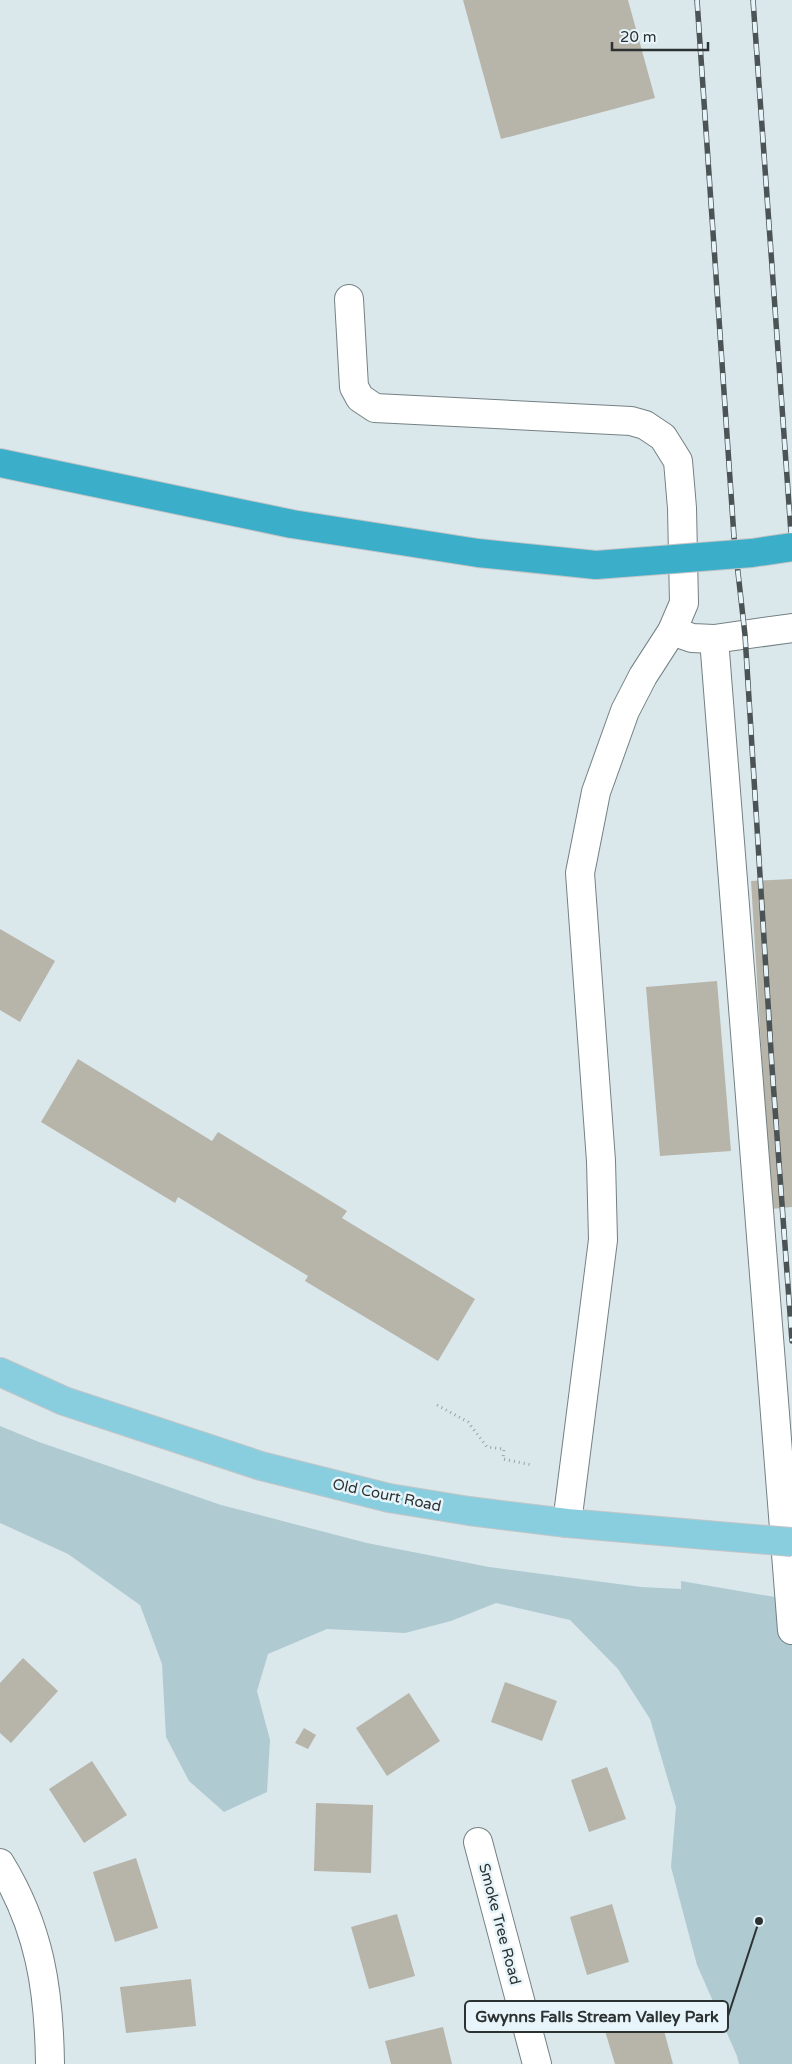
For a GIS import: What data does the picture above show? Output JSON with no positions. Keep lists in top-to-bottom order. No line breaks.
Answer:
{"streets":{"main road":["Old Court Road"],"street":["Smoke Tree Road"]},"places":["Gwynns Falls Stream Valley Park"],"scale_bar":"20 m"}
